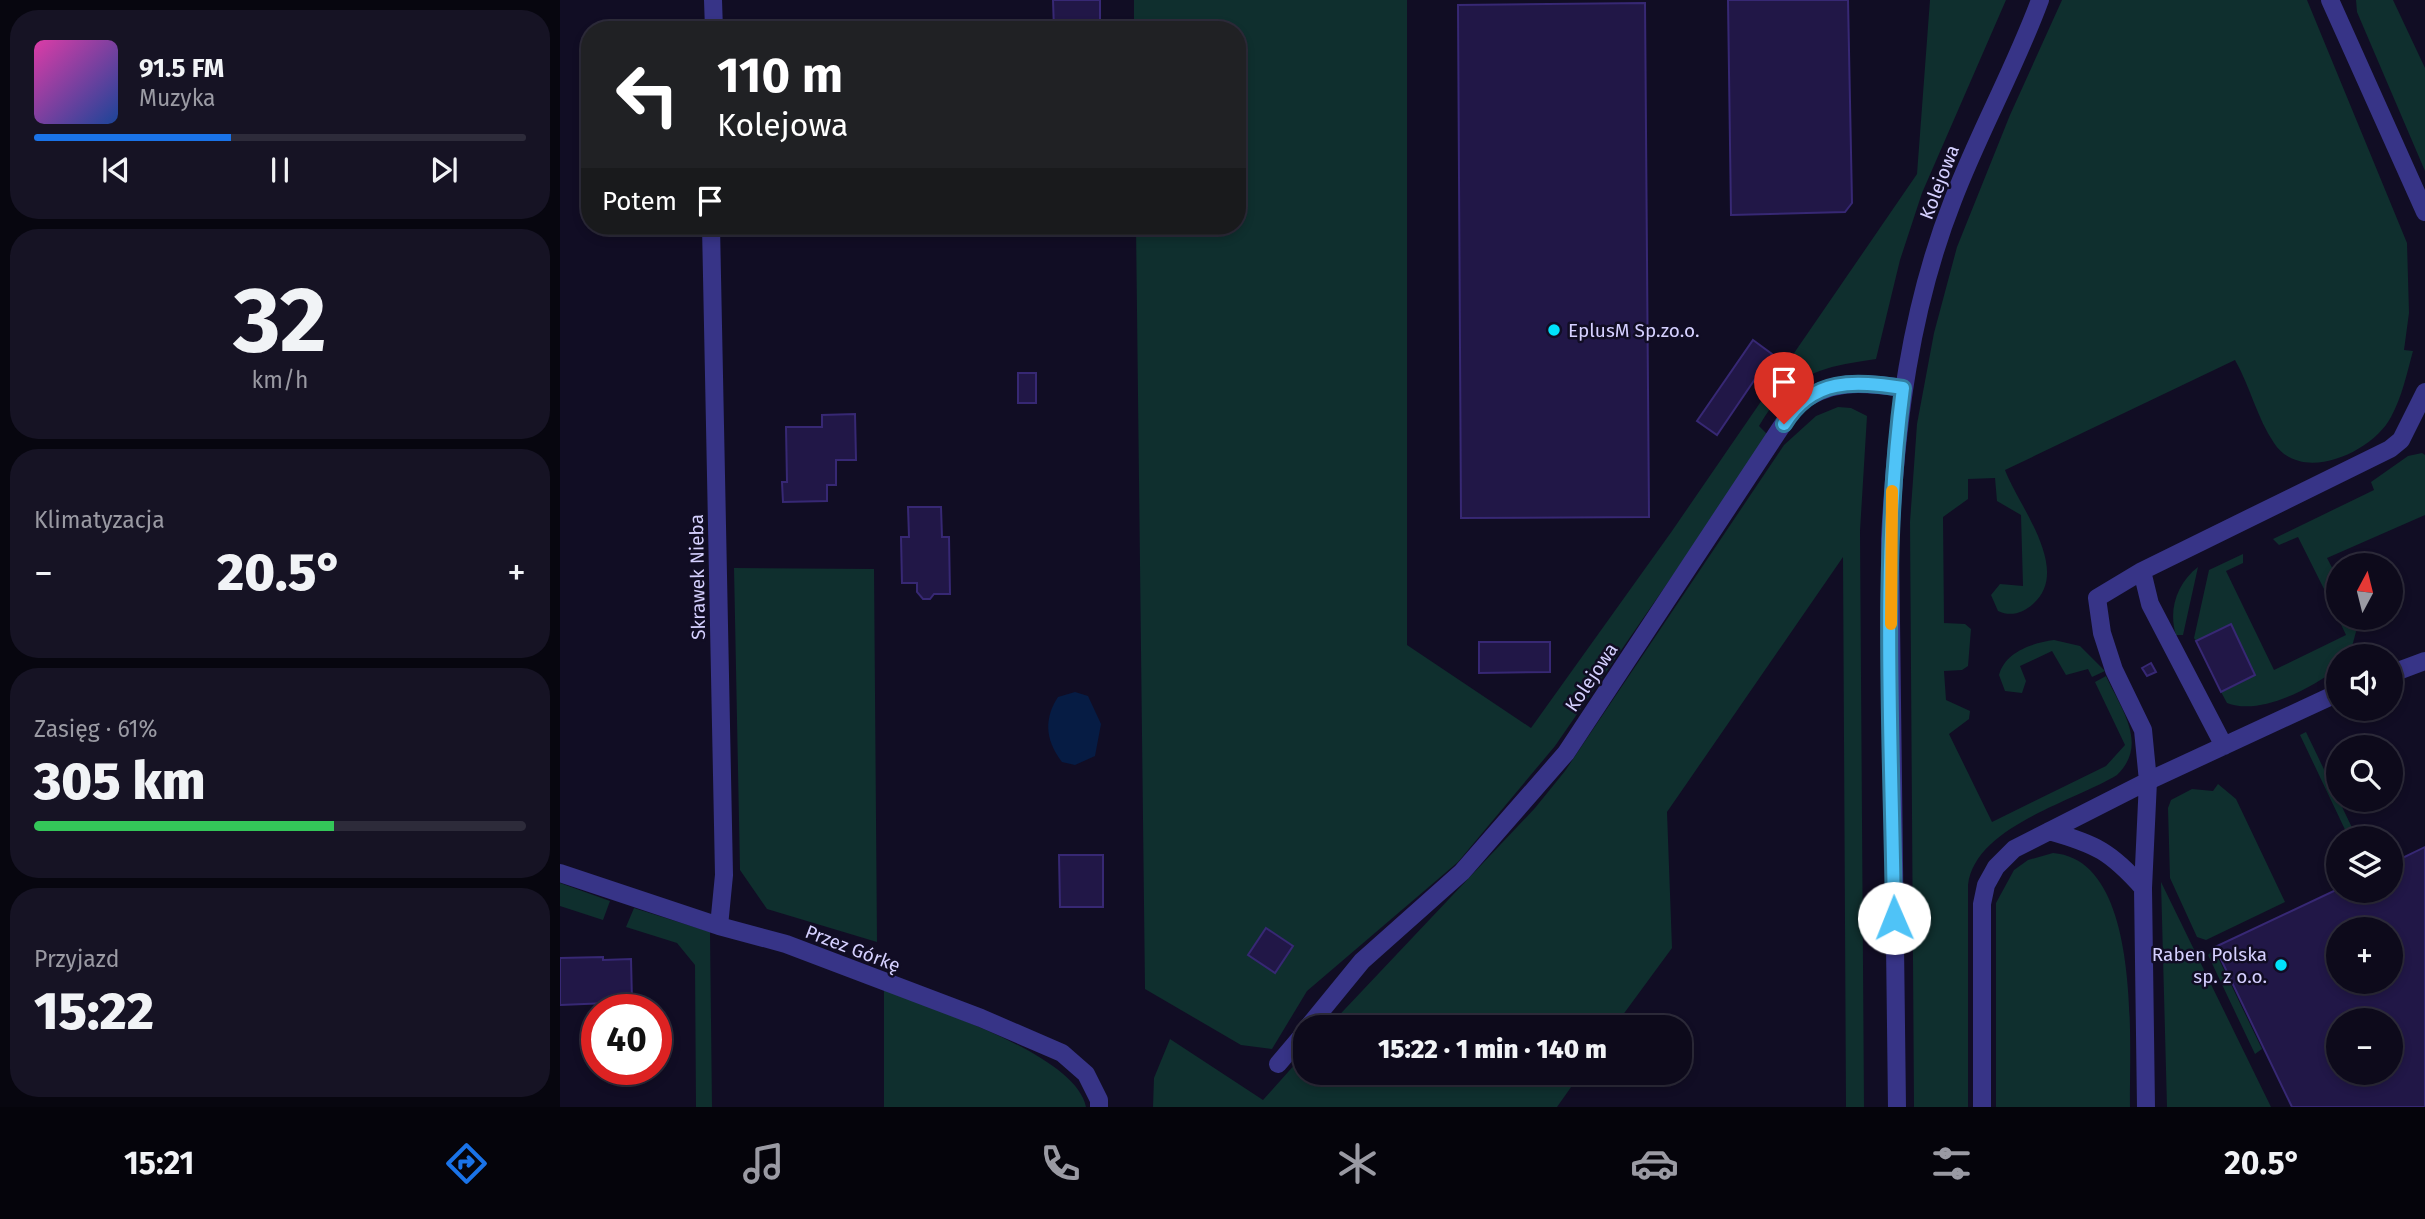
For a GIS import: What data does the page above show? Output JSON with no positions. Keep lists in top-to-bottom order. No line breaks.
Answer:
{"streets":{"street":["Kolejowa","Skrawek Nieba","Przez Górkę"]},"crossings":[["Skrawek Nieba","Przez Górkę"]],"places":["EplusM Sp.zo.o.","Raben Polska sp. z o.o."],"north":"top","page":{"turn":["110 m","Kolejowa"],"song":["91.5 FM","Muzyka"],"then":"Potem","tile":[["32","km/h"],"Klimatyzacja",["Zasięg · 61%","305 km"],["Przyjazd","15:22"]],"heat":["−","20.5°","+"],"map_buttons":["+","−"],"limit":"40","trip":"15:22 · 1 min · 140 m","tabs":["15:21","20.5°"]}}
